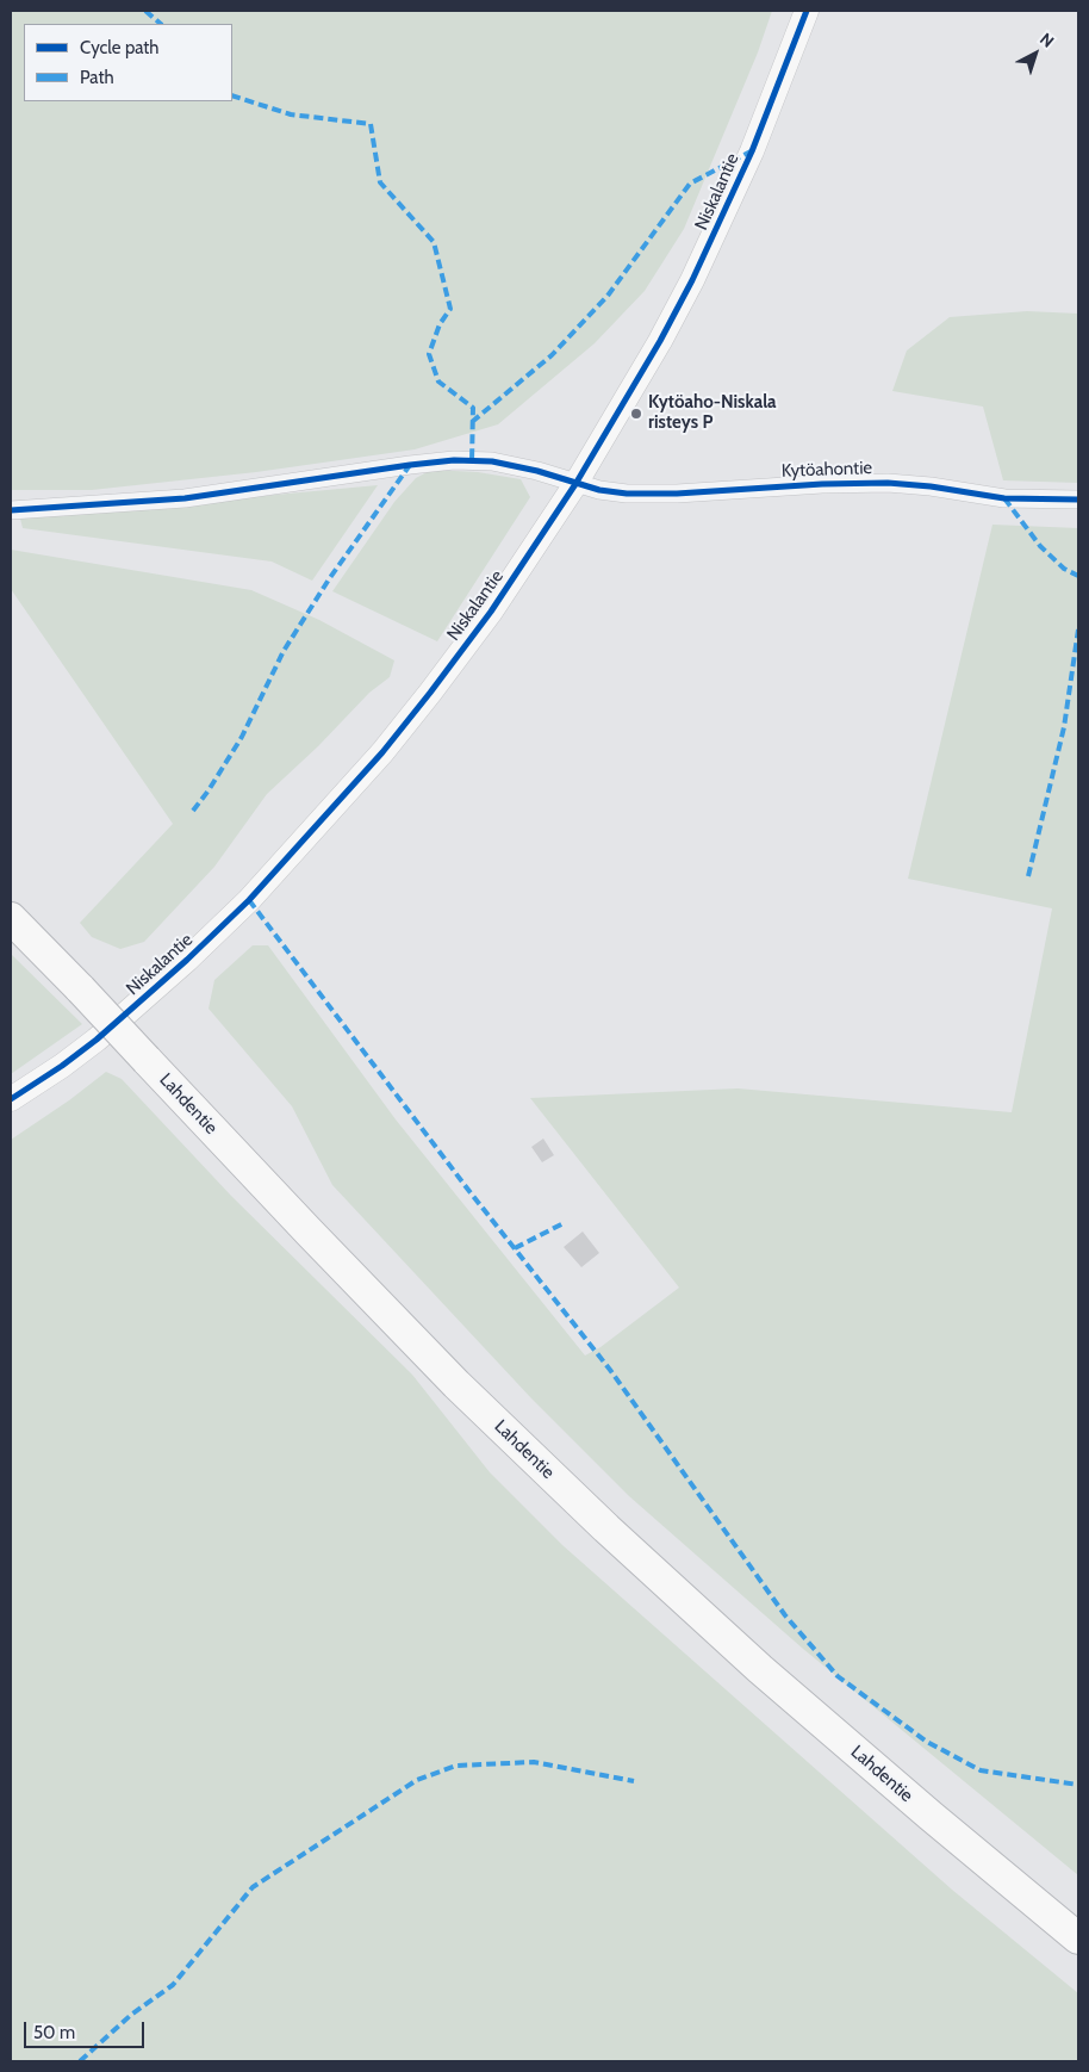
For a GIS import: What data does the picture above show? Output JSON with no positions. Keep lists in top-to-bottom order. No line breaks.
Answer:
{"streets":{"highway":["Lahdentie"],"street":["Niskalantie","Kytöahontie"]},"crossings":[["Niskalantie","Kytöahontie"]],"places":["Kytöaho-Niskala risteys P"],"legend":["Cycle path","Path"],"scale_bar":"50 m","north":"top right"}
